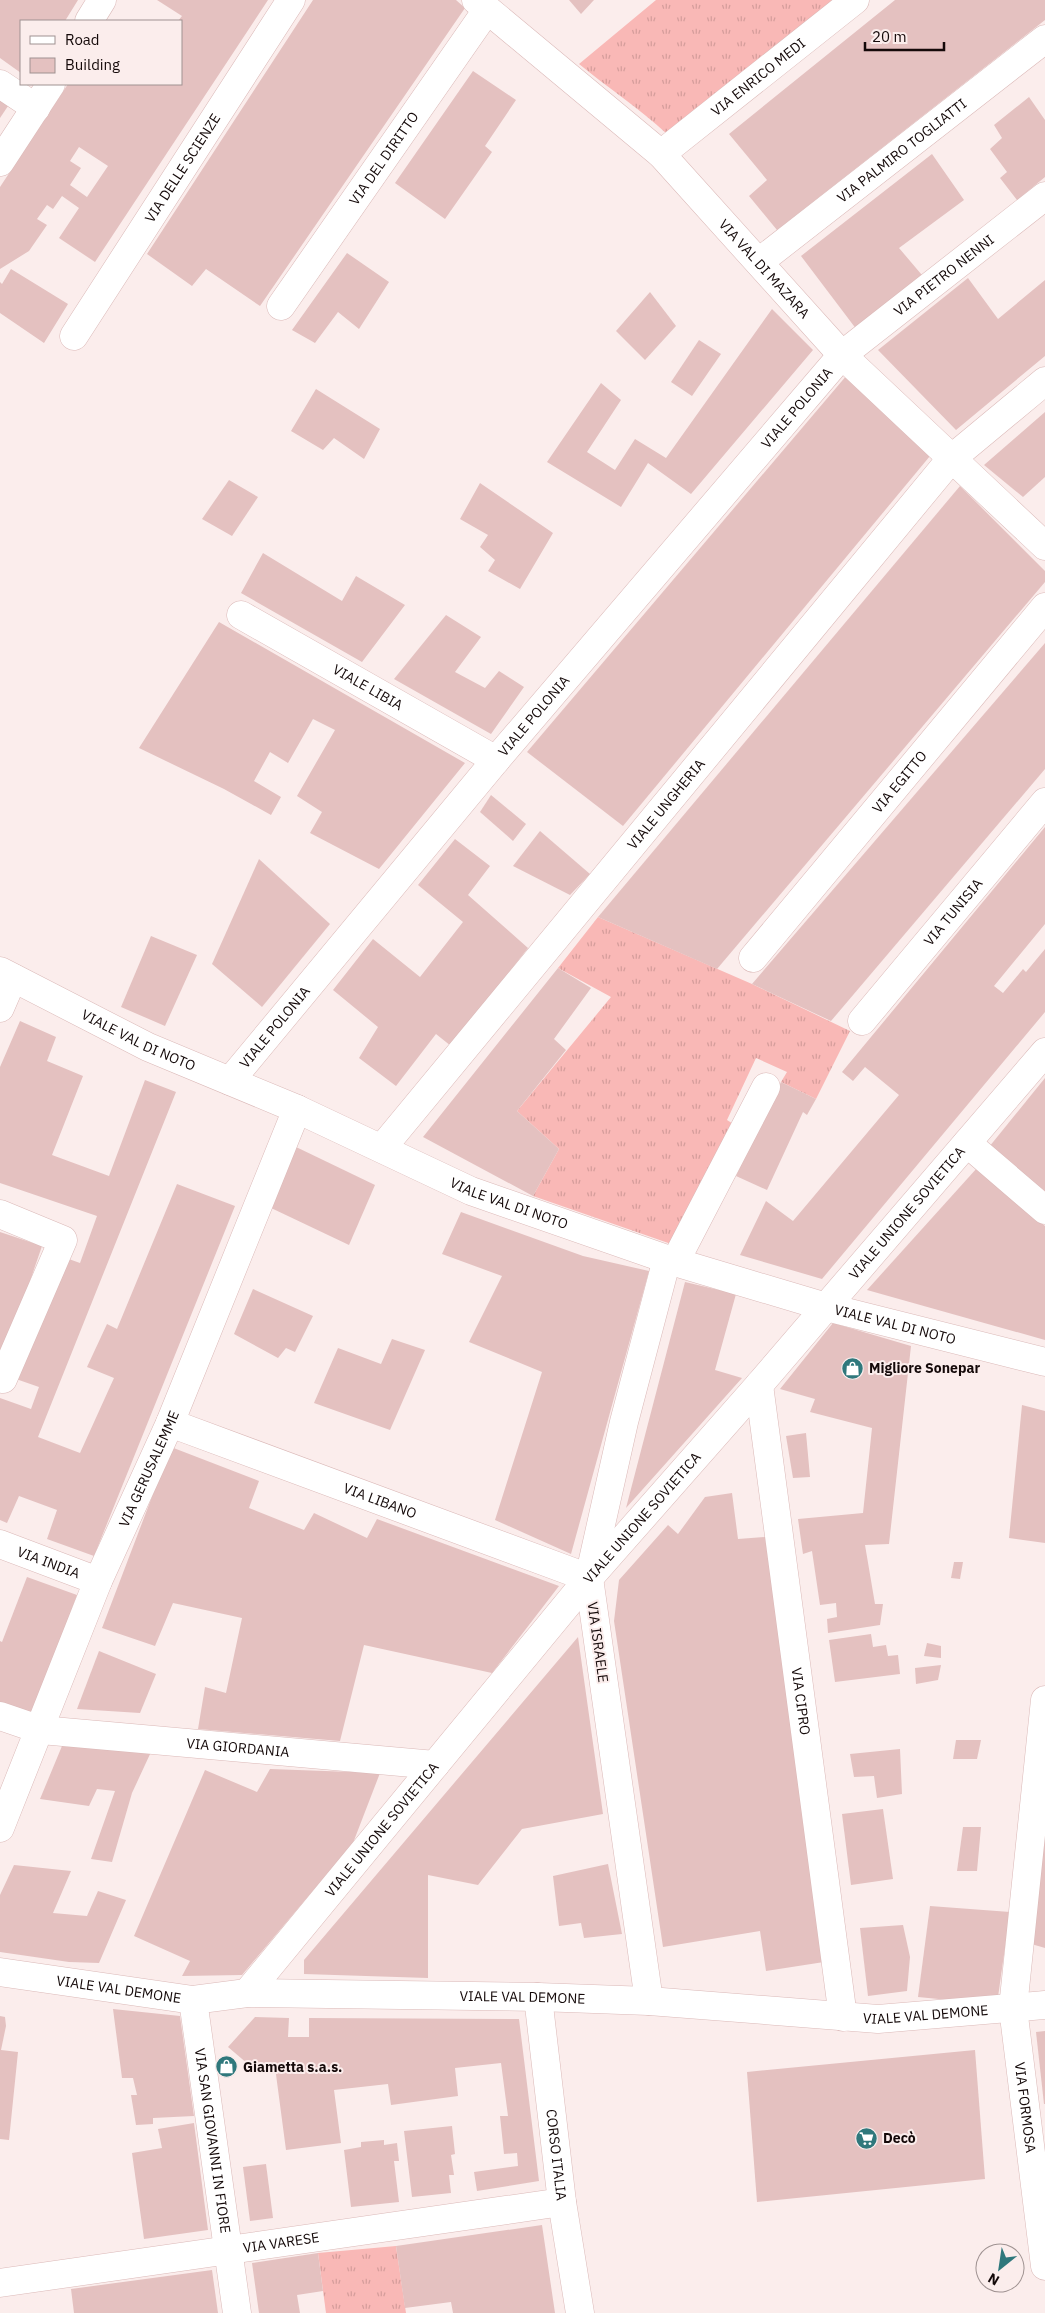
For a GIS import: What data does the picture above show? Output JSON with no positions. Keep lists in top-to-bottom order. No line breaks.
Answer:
{"streets":{"street":["VIA ENRICO MEDI","VIA PALMIRO TOGLIATTI","VIA DEL DIRITTO","VIA DELLE SCIENZE","VIA VAL DI MAZARA","VIA PIETRO NENNI","VIALE POLONIA","VIALE LIBIA","VIA EGITTO","VIALE UNGHERIA","VIA TUNISIA","VIALE VAL DI NOTO","VIALE UNIONE SOVIETICA","VIA GERUSALEMME","VIA LIBANO","VIA INDIA","VIA ISRAELE","VIA CIPRO","VIA GIORDANIA","VIALE VAL DEMONE","VIA FORMOSA","VIA SAN GIOVANNI IN FIORE","CORSO ITALIA","VIA VARESE"]},"crossings":[["VIA ENRICO MEDI","VIA VAL DI MAZARA"],["VIA PALMIRO TOGLIATTI","VIA VAL DI MAZARA"],["VIA DEL DIRITTO","VIA VAL DI MAZARA"],["VIA VAL DI MAZARA","VIA PIETRO NENNI"],["VIA VAL DI MAZARA","VIALE POLONIA"],["VIA VAL DI MAZARA","VIALE UNGHERIA"],["VIA PIETRO NENNI","VIALE POLONIA"],["VIALE POLONIA","VIALE LIBIA"],["VIALE POLONIA","VIALE VAL DI NOTO"],["VIALE UNGHERIA","VIALE VAL DI NOTO"],["VIALE VAL DI NOTO","VIALE UNIONE SOVIETICA"],["VIALE VAL DI NOTO","VIA GERUSALEMME"],["VIALE VAL DI NOTO","VIA ISRAELE"],["VIALE UNIONE SOVIETICA","VIA LIBANO"],["VIALE UNIONE SOVIETICA","VIA ISRAELE"],["VIALE UNIONE SOVIETICA","VIA CIPRO"],["VIALE UNIONE SOVIETICA","VIA GIORDANIA"],["VIALE UNIONE SOVIETICA","VIALE VAL DEMONE"],["VIA GERUSALEMME","VIA LIBANO"],["VIA GERUSALEMME","VIA INDIA"],["VIA GERUSALEMME","VIA GIORDANIA"],["VIA LIBANO","VIA ISRAELE"],["VIA ISRAELE","VIALE VAL DEMONE"],["VIA CIPRO","VIALE VAL DEMONE"],["VIALE VAL DEMONE","VIA FORMOSA"],["VIALE VAL DEMONE","VIA SAN GIOVANNI IN FIORE"],["VIALE VAL DEMONE","CORSO ITALIA"],["VIA SAN GIOVANNI IN FIORE","VIA VARESE"],["CORSO ITALIA","VIA VARESE"]],"places":{"shop":["Migliore Sonepar","Giametta s.a.s."],"supermarket":["Decò"]},"legend":["Road","Building"],"scale_bar":"20 m","north":"bottom left"}
